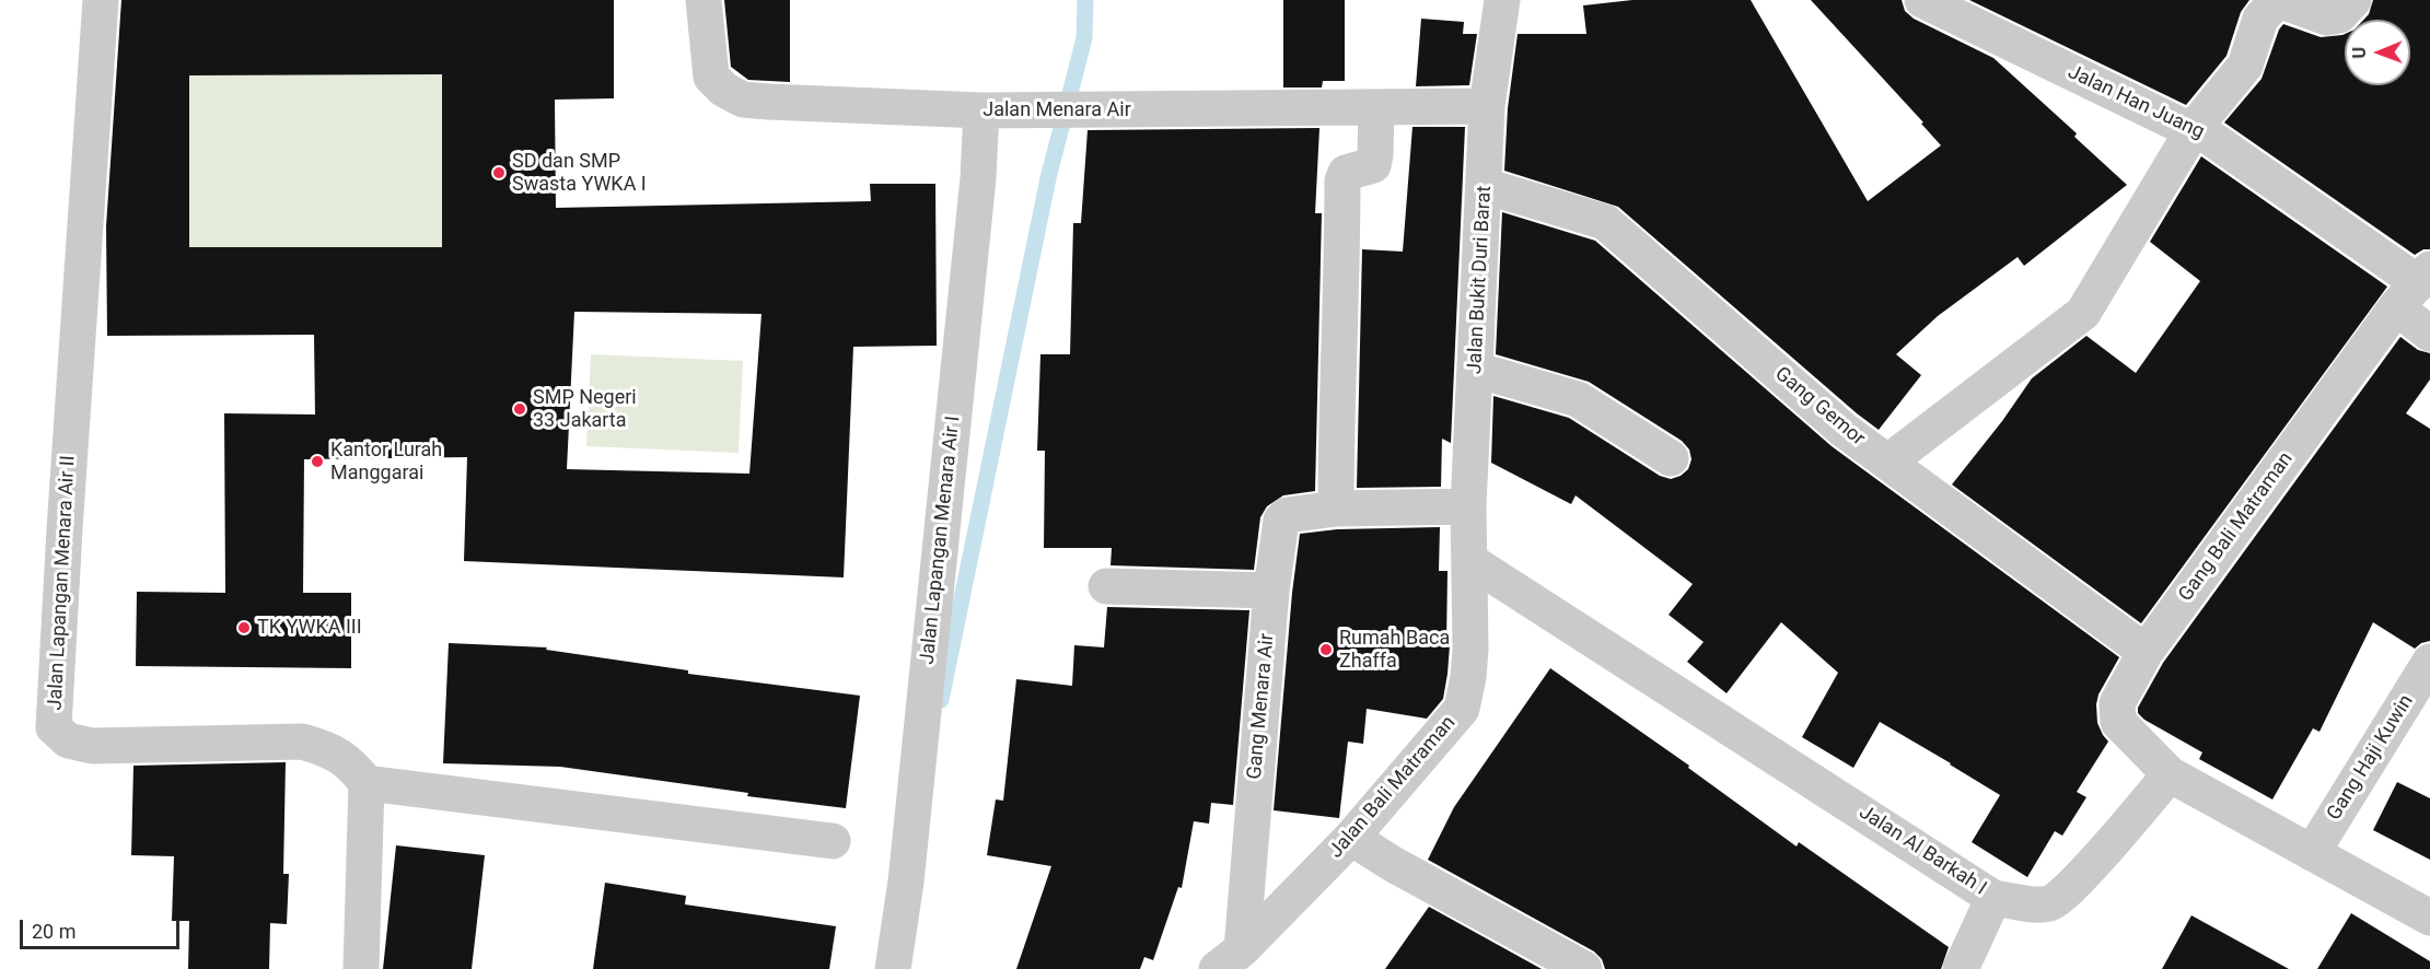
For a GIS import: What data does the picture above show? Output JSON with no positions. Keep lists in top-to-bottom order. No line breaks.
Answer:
{"streets":{"street":["Jalan Han Juang","Jalan Menara Air","Jalan Bukit Duri Barat","Gang Gemor","Gang Bali Matraman","Jalan Lapangan Menara Air I","Jalan Lapangan Menara Air II","Gang Menara Air","Gang Haji Kuwin","Jalan Bali Matraman","Jalan Al Barkah I"]},"crossings":[["Jalan Han Juang","Gang Bali Matraman"],["Jalan Menara Air","Jalan Bukit Duri Barat"],["Jalan Menara Air","Jalan Lapangan Menara Air I"],["Jalan Bukit Duri Barat","Gang Gemor"],["Jalan Bukit Duri Barat","Gang Menara Air"],["Jalan Bukit Duri Barat","Jalan Bali Matraman"],["Jalan Bukit Duri Barat","Jalan Al Barkah I"],["Gang Gemor","Gang Bali Matraman"],["Gang Bali Matraman","Jalan Al Barkah I"],["Gang Menara Air","Jalan Bali Matraman"],["Jalan Bali Matraman","Jalan Al Barkah I"]],"places":["SD dan SMP Swasta YWKA I","SMP Negeri 33 Jakarta","Kantor Lurah Manggarai","TK YWKA III","Rumah Baca Zhaffa"],"scale_bar":"20 m","north":"left"}
